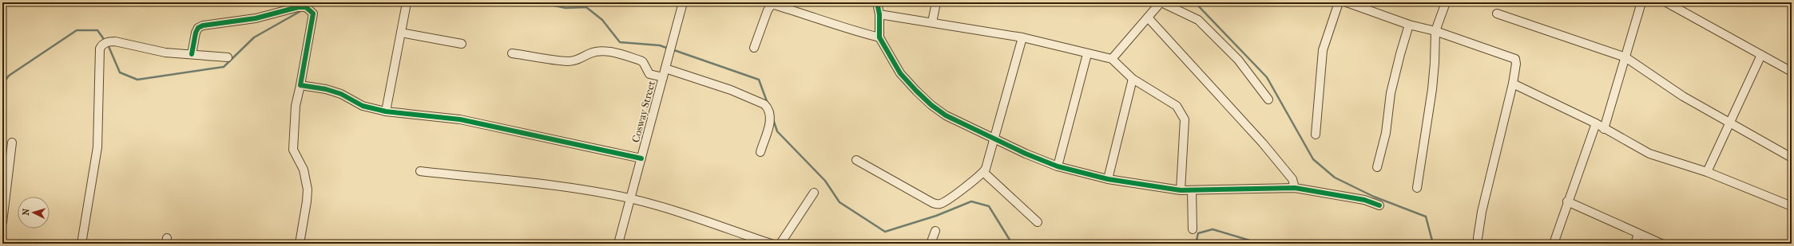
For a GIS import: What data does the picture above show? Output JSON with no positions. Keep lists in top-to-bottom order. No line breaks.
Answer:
{"streets":{"street":["Cosway Street"]},"north":"left"}
